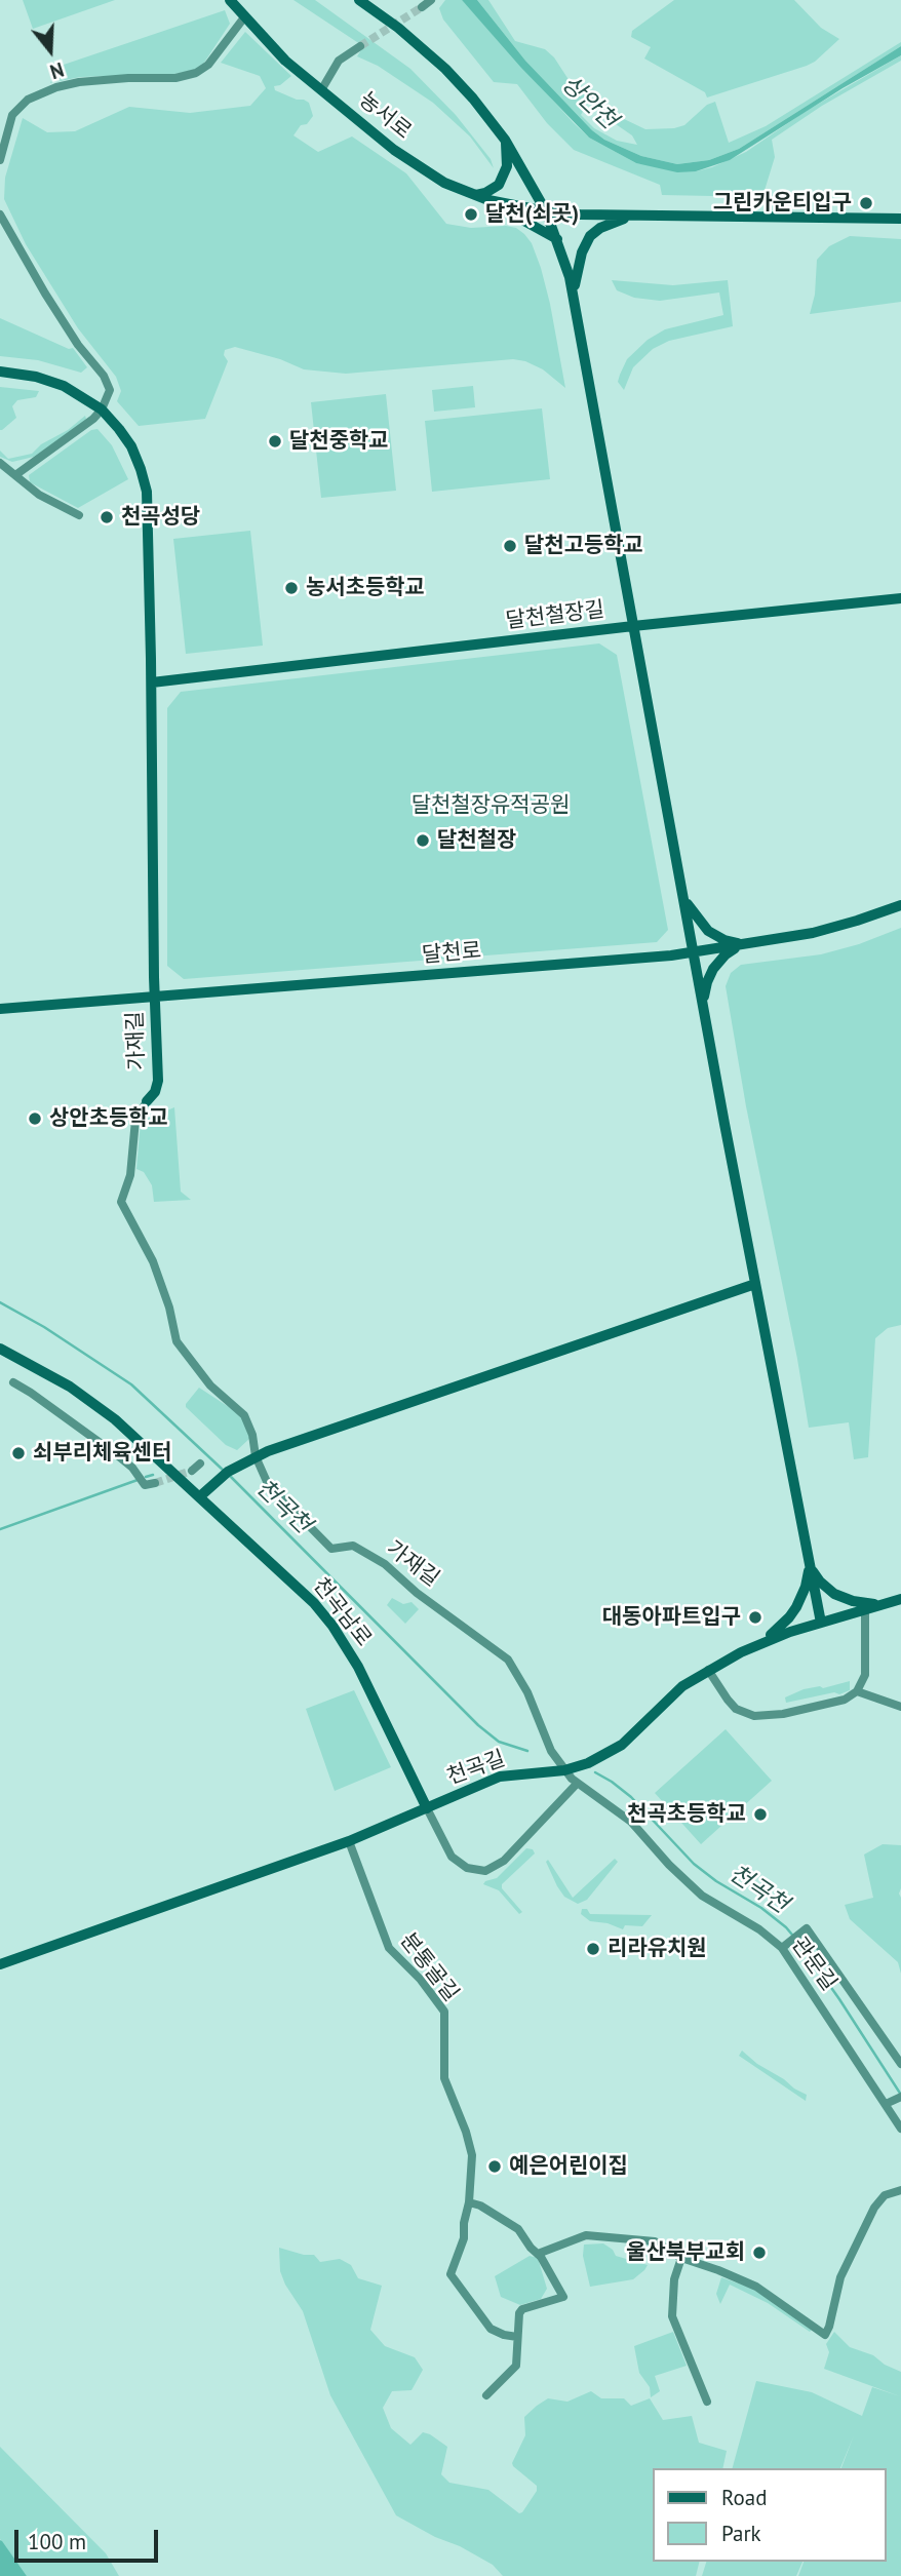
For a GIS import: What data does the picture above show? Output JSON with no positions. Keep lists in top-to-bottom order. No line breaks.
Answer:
{"streets":{"street":["농서로","달천철장길","달천로","가재길","천곡남로","천곡길","관문길","분통골길"]},"crossings":[["달천철장길","달천로"],["달천철장길","가재길"],["달천로","가재길"],["가재길","천곡길"],["가재길","관문길"],["천곡남로","천곡길"],["천곡남로","관문길"],["천곡길","관문길"],["천곡길","분통골길"]],"water":["상안천","천곡천"],"parks":["달천철장유적공원"],"places":["그린카운티입구","달천(쇠곳)","달천중학교","천곡성당","달천고등학교","농서초등학교","달천철장","상안초등학교","쇠부리체육센터","대동아파트입구","천곡초등학교","리라유치원","예은어린이집","울산북부교회"],"legend":["Road","Park"],"scale_bar":"100 m","north":"bottom"}
